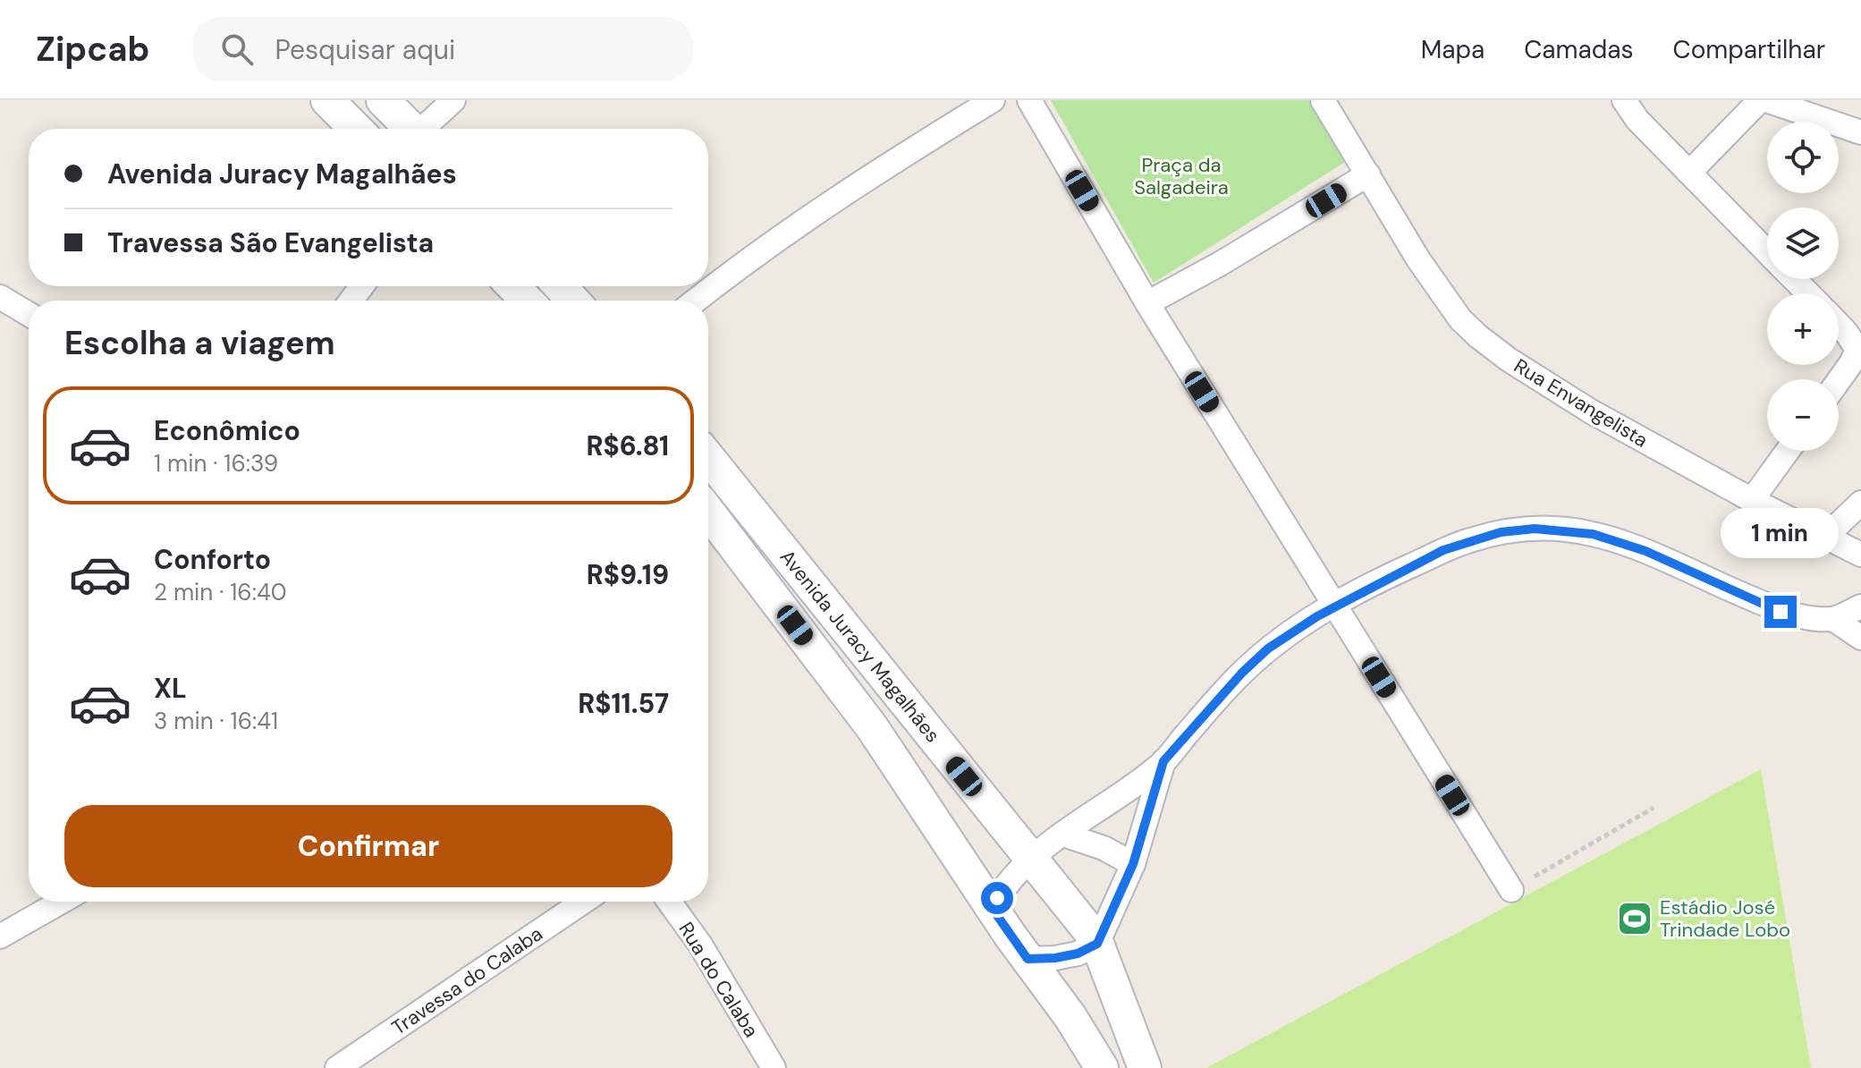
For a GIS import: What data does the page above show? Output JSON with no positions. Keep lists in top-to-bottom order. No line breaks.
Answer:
{"streets":{"main road":["Avenida Juracy Magalhães"],"street":["Rua Envangelista","Rua do Calaba","Travessa do Calaba"]},"parks":["Praça da Salgadeira"],"places":{"sports":["Estádio José Trindade Lobo"]},"page":{"header":"Zipcab","search":"Pesquisar aqui","nav":["Mapa","Camadas","Compartilhar"],"map_buttons":["+","−"],"banner":["Avenida Juracy Magalhães","Travessa São Evangelista"],"heading":"Escolha a viagem","list":[{"name":"Econômico","note":"1 min · 16:39","value":"R$6.81"},{"name":"Conforto","note":"2 min · 16:40","value":"R$9.19"},{"name":"XL","note":"3 min · 16:41","value":"R$11.57"}],"bubble":"1 min","buttons":"Confirmar"}}
